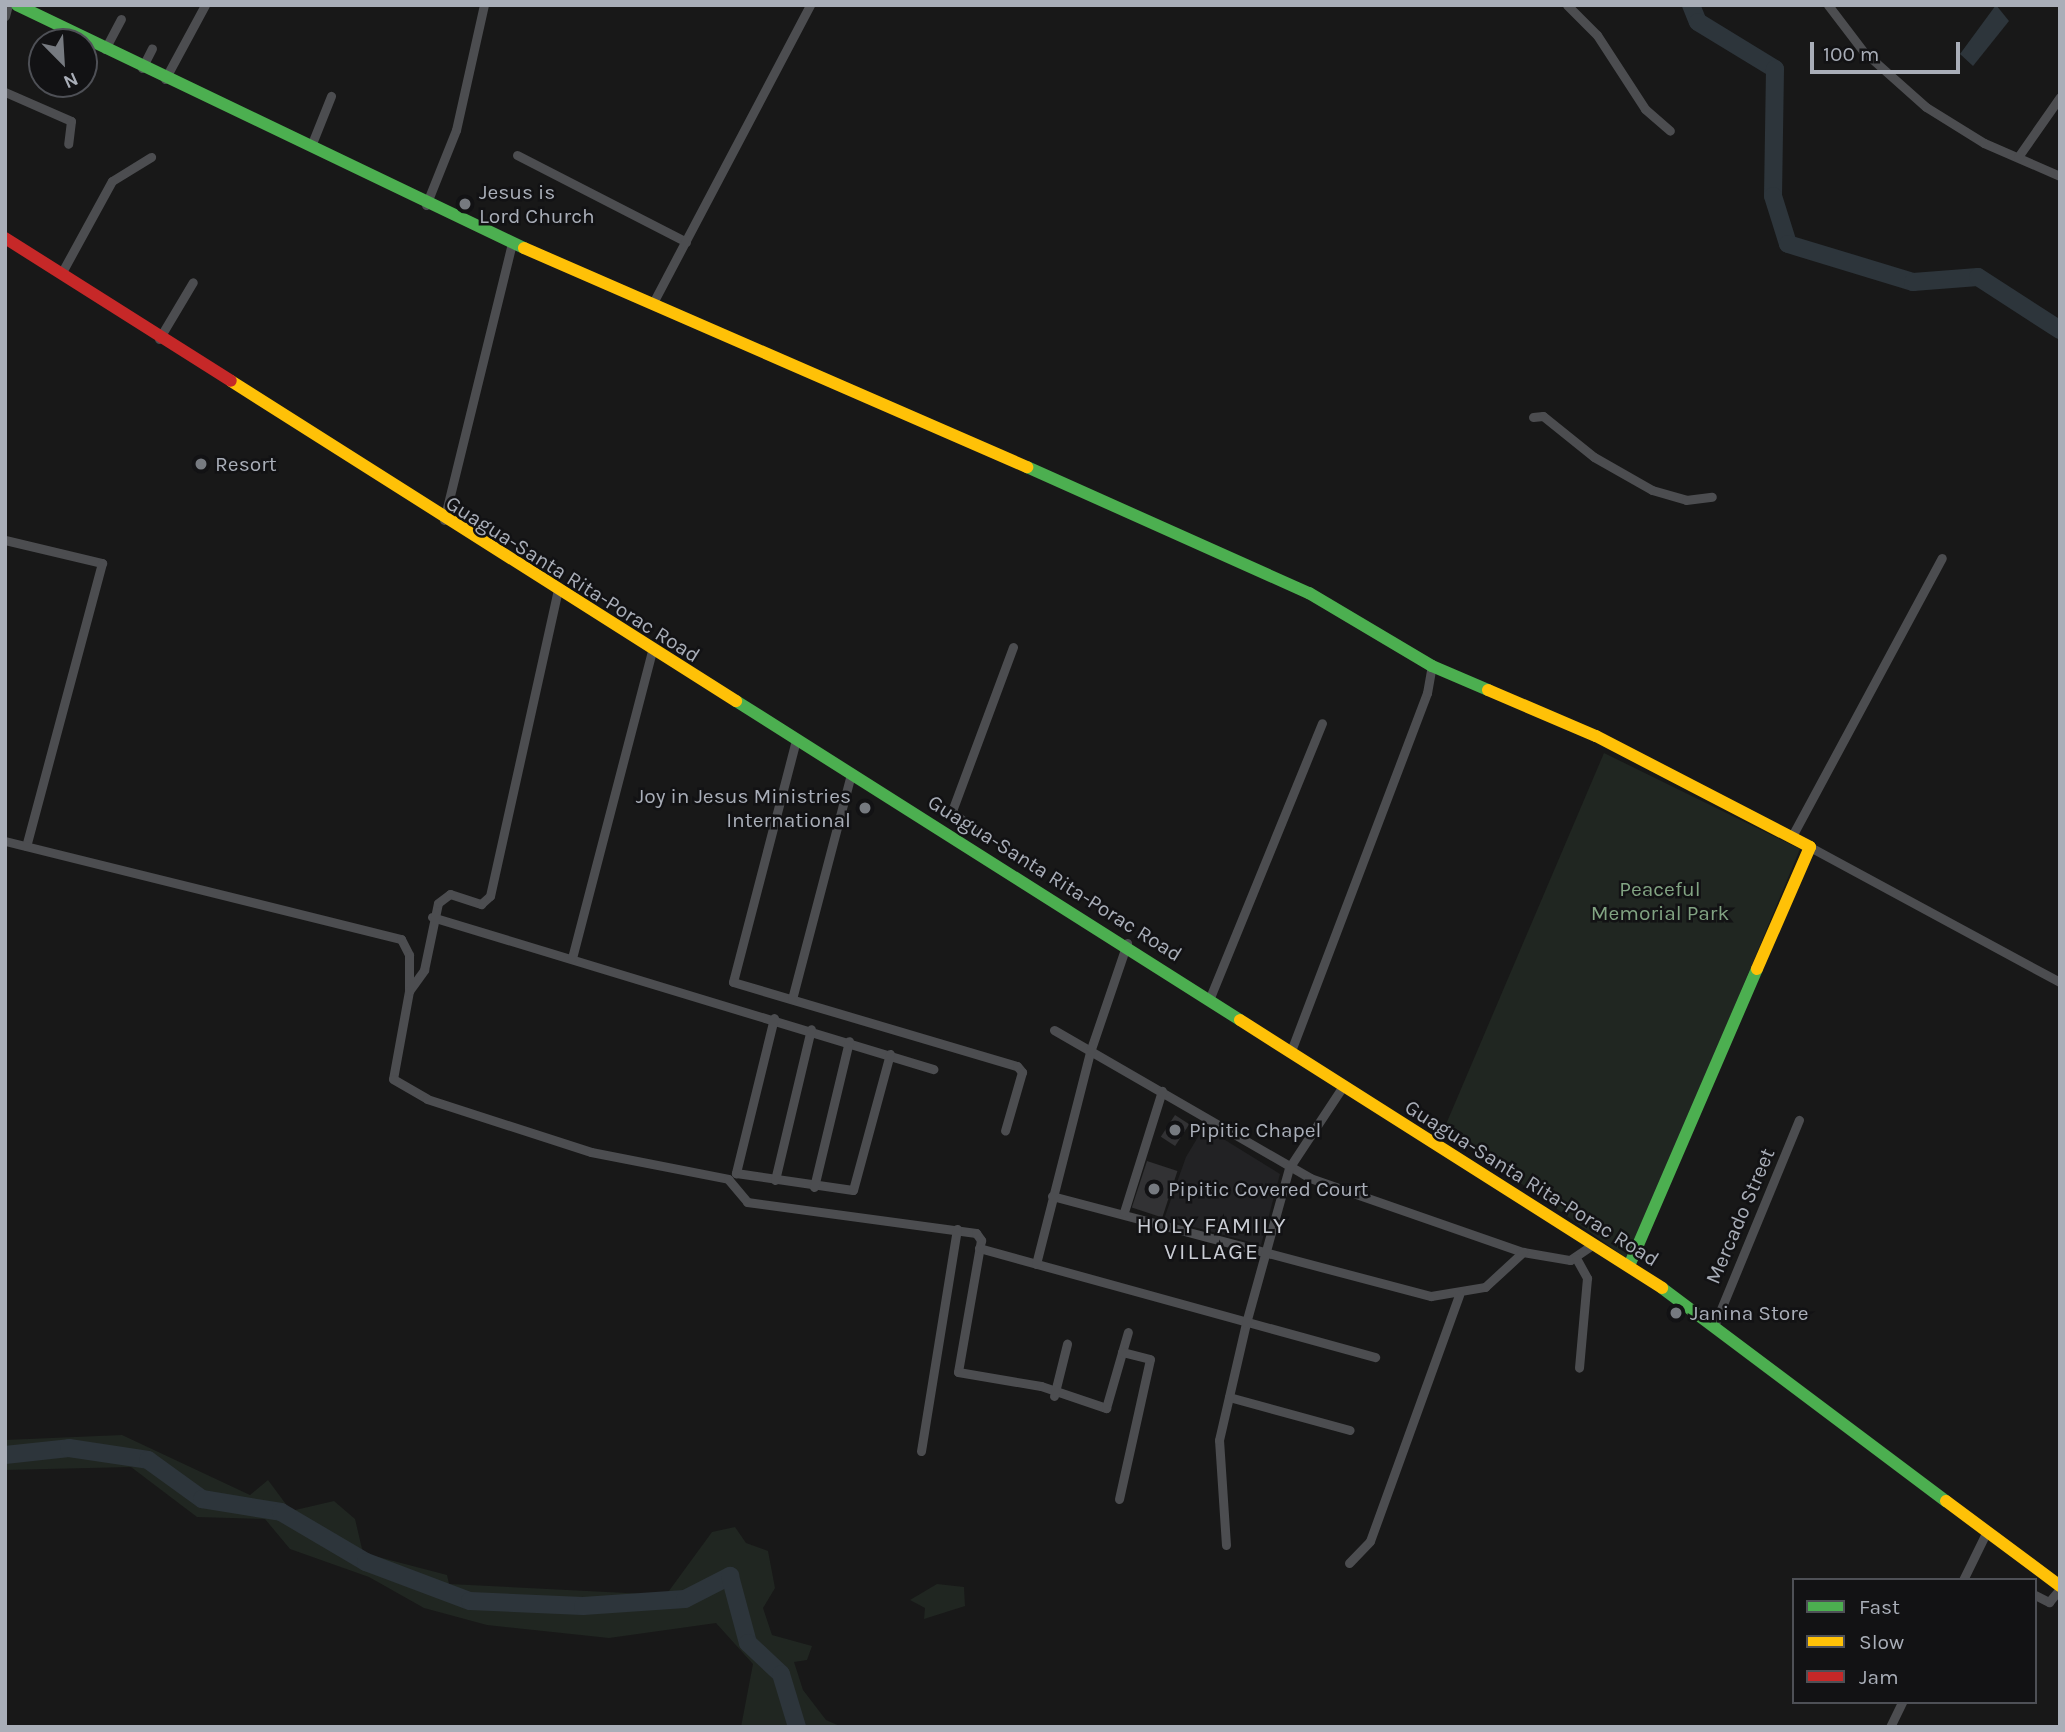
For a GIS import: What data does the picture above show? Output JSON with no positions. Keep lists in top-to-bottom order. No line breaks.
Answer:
{"streets":{"main road":["Guagua-Santa Rita-Porac Road"],"street":["Mercado Street"]},"crossings":[["Guagua-Santa Rita-Porac Road","Mercado Street"]],"districts":["HOLY FAMILY VILLAGE"],"parks":["Peaceful Memorial Park"],"places":["Jesus is Lord Church","Resort","Joy in Jesus Ministries International","Pipitic Chapel","Pipitic Covered Court","Janina Store"],"legend":["Fast","Slow","Jam"],"scale_bar":"100 m","north":"bottom right"}
